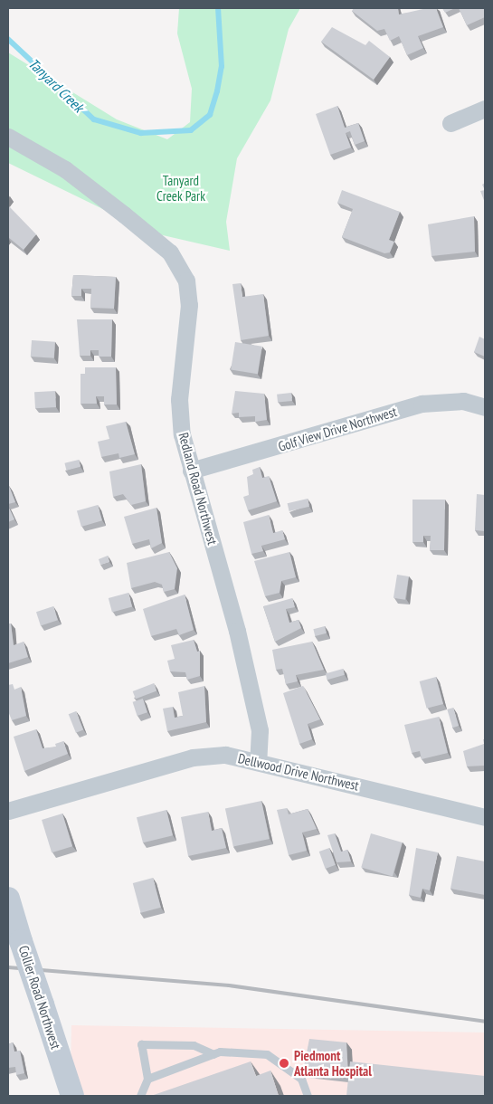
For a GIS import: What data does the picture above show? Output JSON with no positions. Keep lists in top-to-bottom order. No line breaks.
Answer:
{"streets":{"street":["Golf View Drive Northwest","Redland Road Northwest","Dellwood Drive Northwest","Collier Road Northwest"]},"crossings":[["Golf View Drive Northwest","Redland Road Northwest"],["Redland Road Northwest","Dellwood Drive Northwest"]],"water":["Tanyard Creek"],"parks":["Tanyard Creek Park"],"places":["Piedmont Atlanta Hospital"]}
